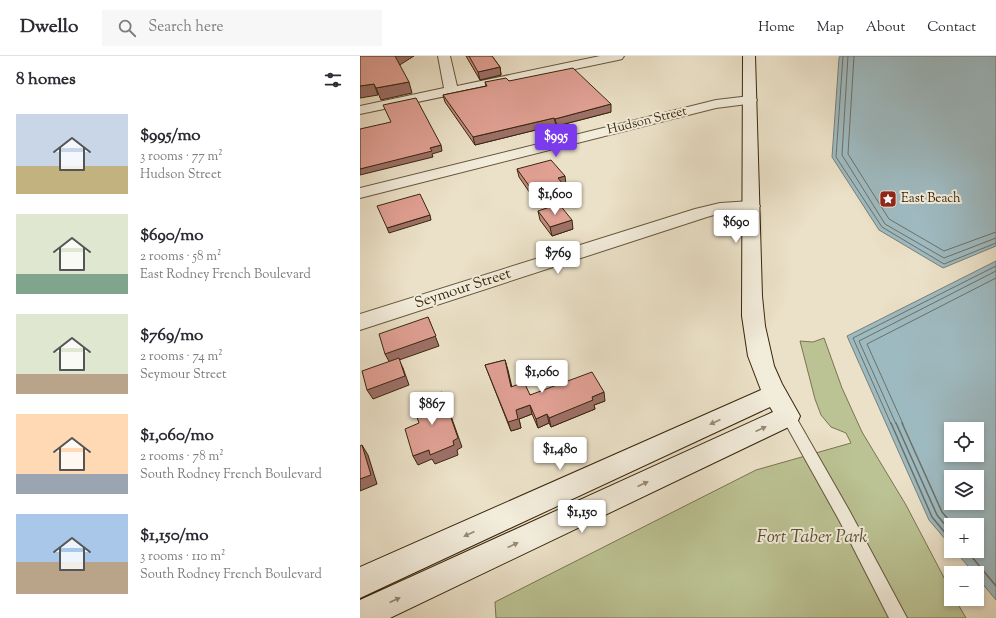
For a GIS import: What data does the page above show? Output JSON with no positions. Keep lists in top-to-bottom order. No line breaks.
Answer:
{"streets":{"street":["Hudson Street","Seymour Street"]},"parks":["Fort Taber Park"],"places":{"place":["East Beach"]},"page":{"header":"Dwello","search":"Search here","nav":["Home","Map","About","Contact"],"heading":"8 homes","list":[{"name":"$995/mo","note":"3 rooms · 77 m² · Hudson Street"},{"name":"$690/mo","note":"2 rooms · 58 m² · East Rodney French Boulevard"},{"name":"$769/mo","note":"2 rooms · 74 m² · Seymour Street"},{"name":"$1,060/mo","note":"2 rooms · 78 m² · South Rodney French Boulevard"},{"name":"$1,150/mo","note":"3 rooms · 110 m² · South Rodney French Boulevard"}],"price":["$995","$1,600","$690","$769","$1,060","$867","$1,480","$1,150"],"map_buttons":["+","−"]}}
